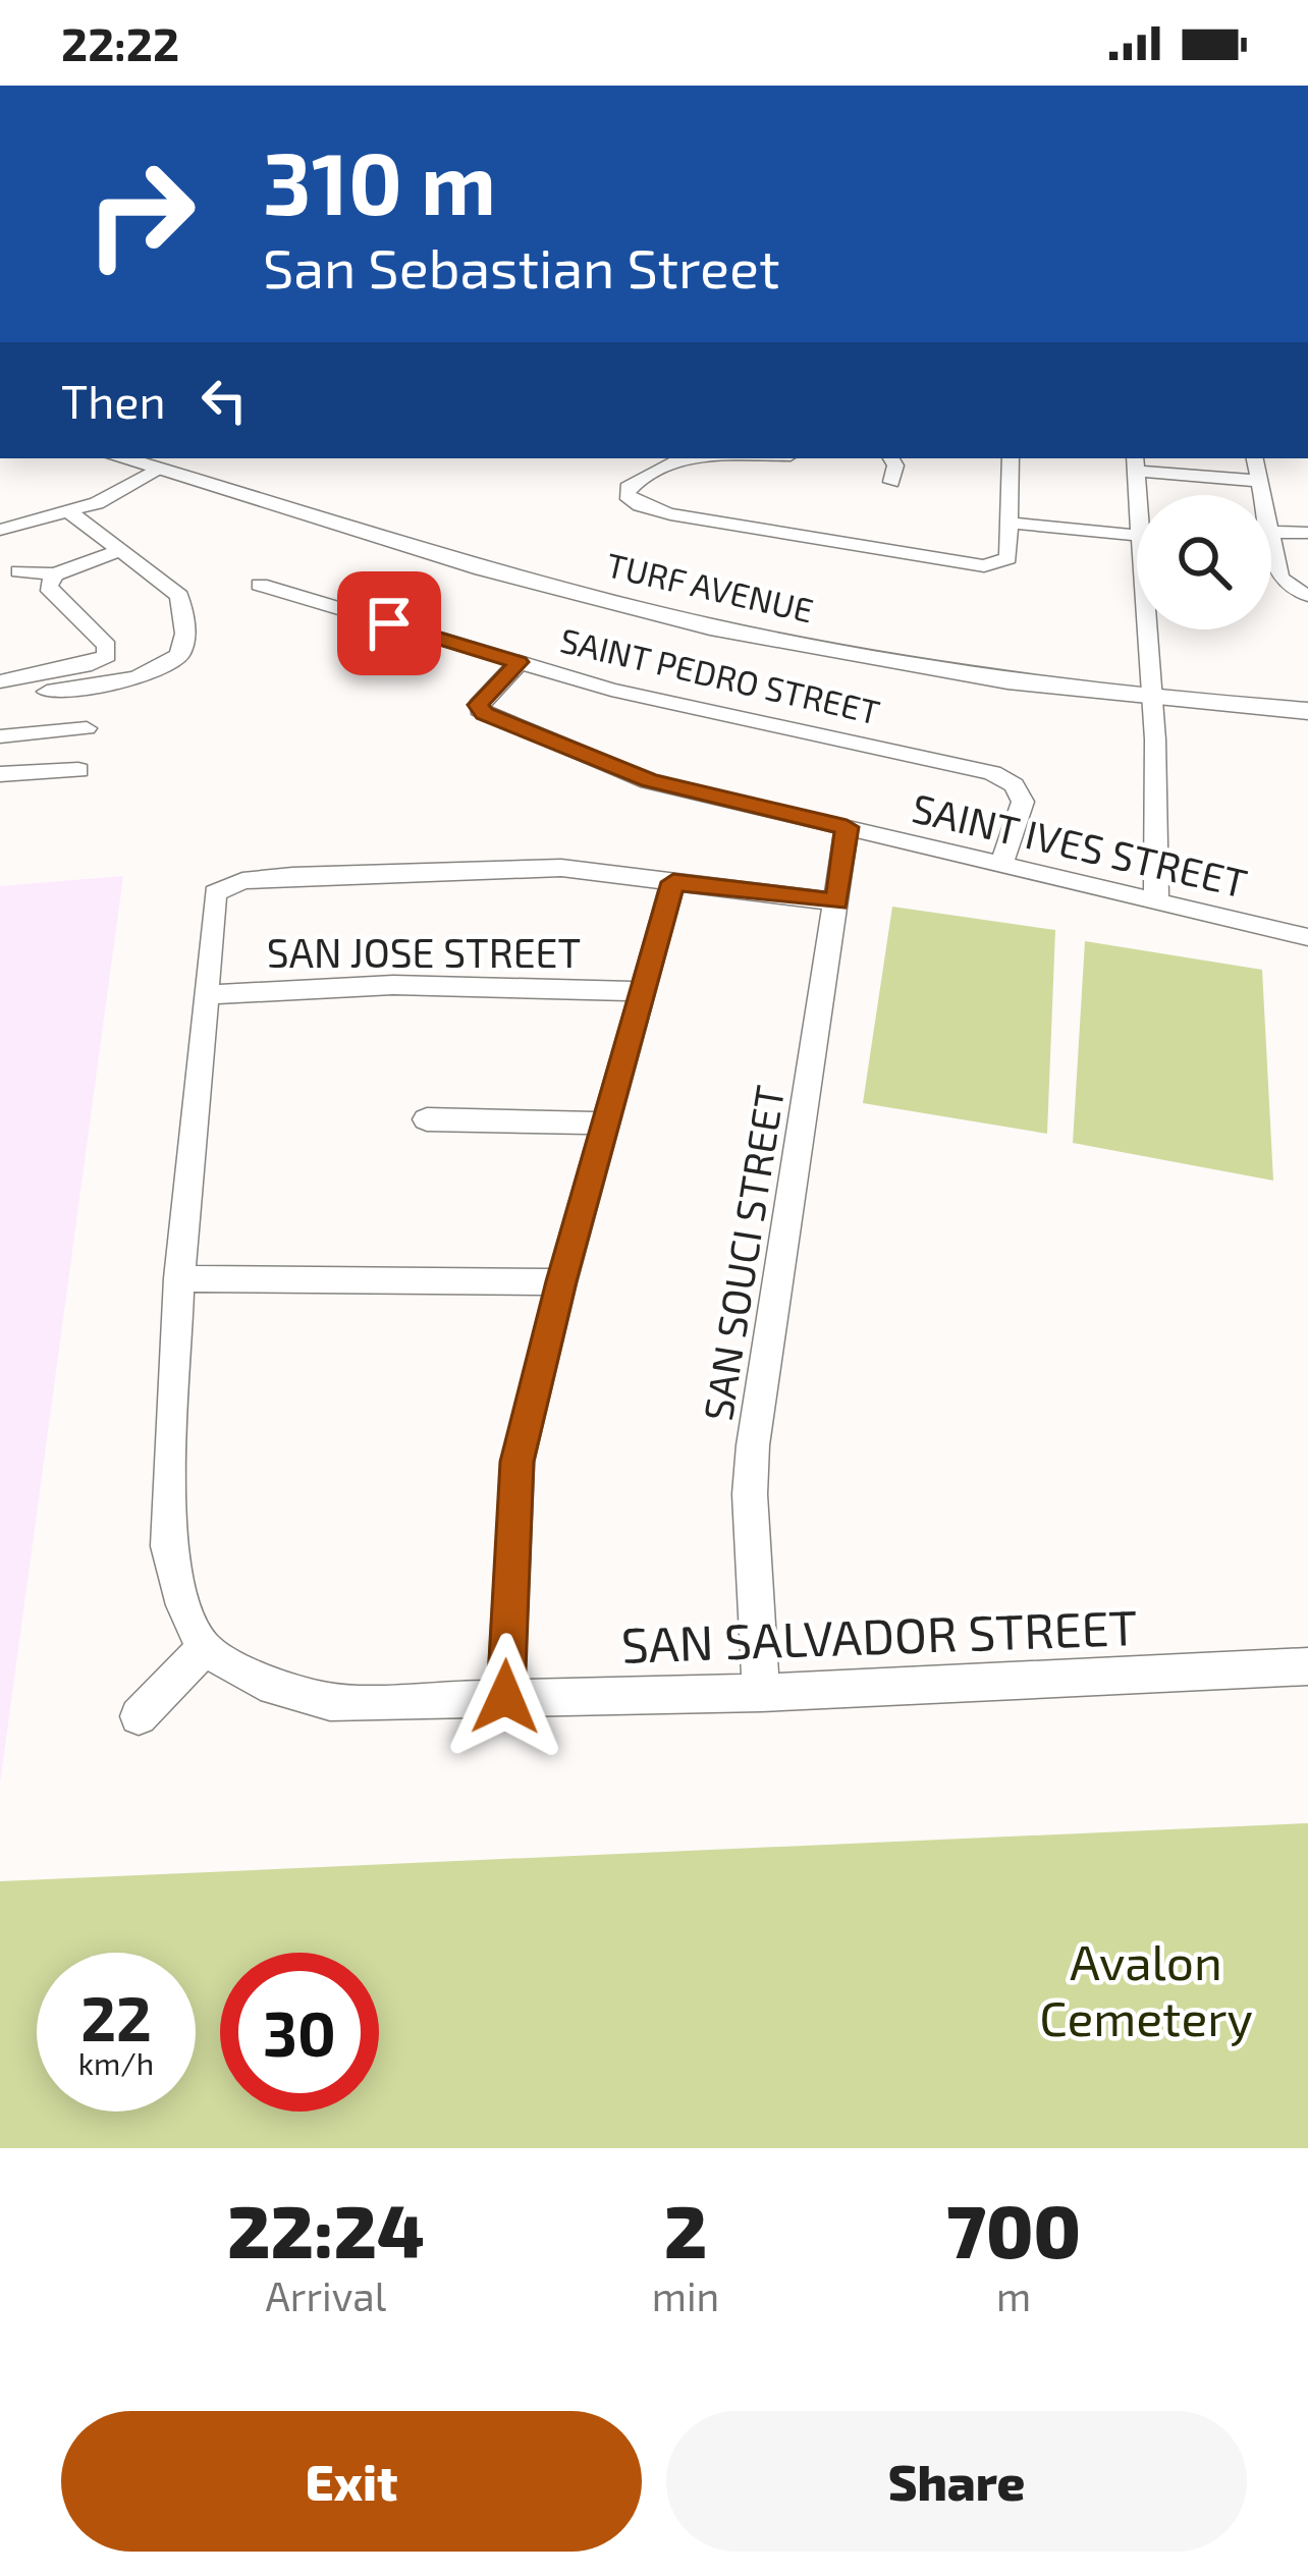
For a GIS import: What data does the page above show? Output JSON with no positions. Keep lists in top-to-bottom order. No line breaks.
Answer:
{"streets":{"main road":["TURF AVENUE"],"street":["SAINT PEDRO STREET","SAINT IVES STREET","SAN JOSE STREET","SAN SOUCI STREET","SAN SALVADOR STREET"]},"crossings":[["SAINT PEDRO STREET","SAINT IVES STREET"],["SAINT IVES STREET","SAN SOUCI STREET"],["SAN SOUCI STREET","SAN SALVADOR STREET"]],"parks":["Avalon Cemetery"],"page":{"status":"22:22","turn":["310 m","San Sebastian Street"],"then":"Then","speed":"22 km/h","limit":"30","eta":["22:24","Arrival","2","min","700","m"],"buttons":["Exit","Share"]}}
